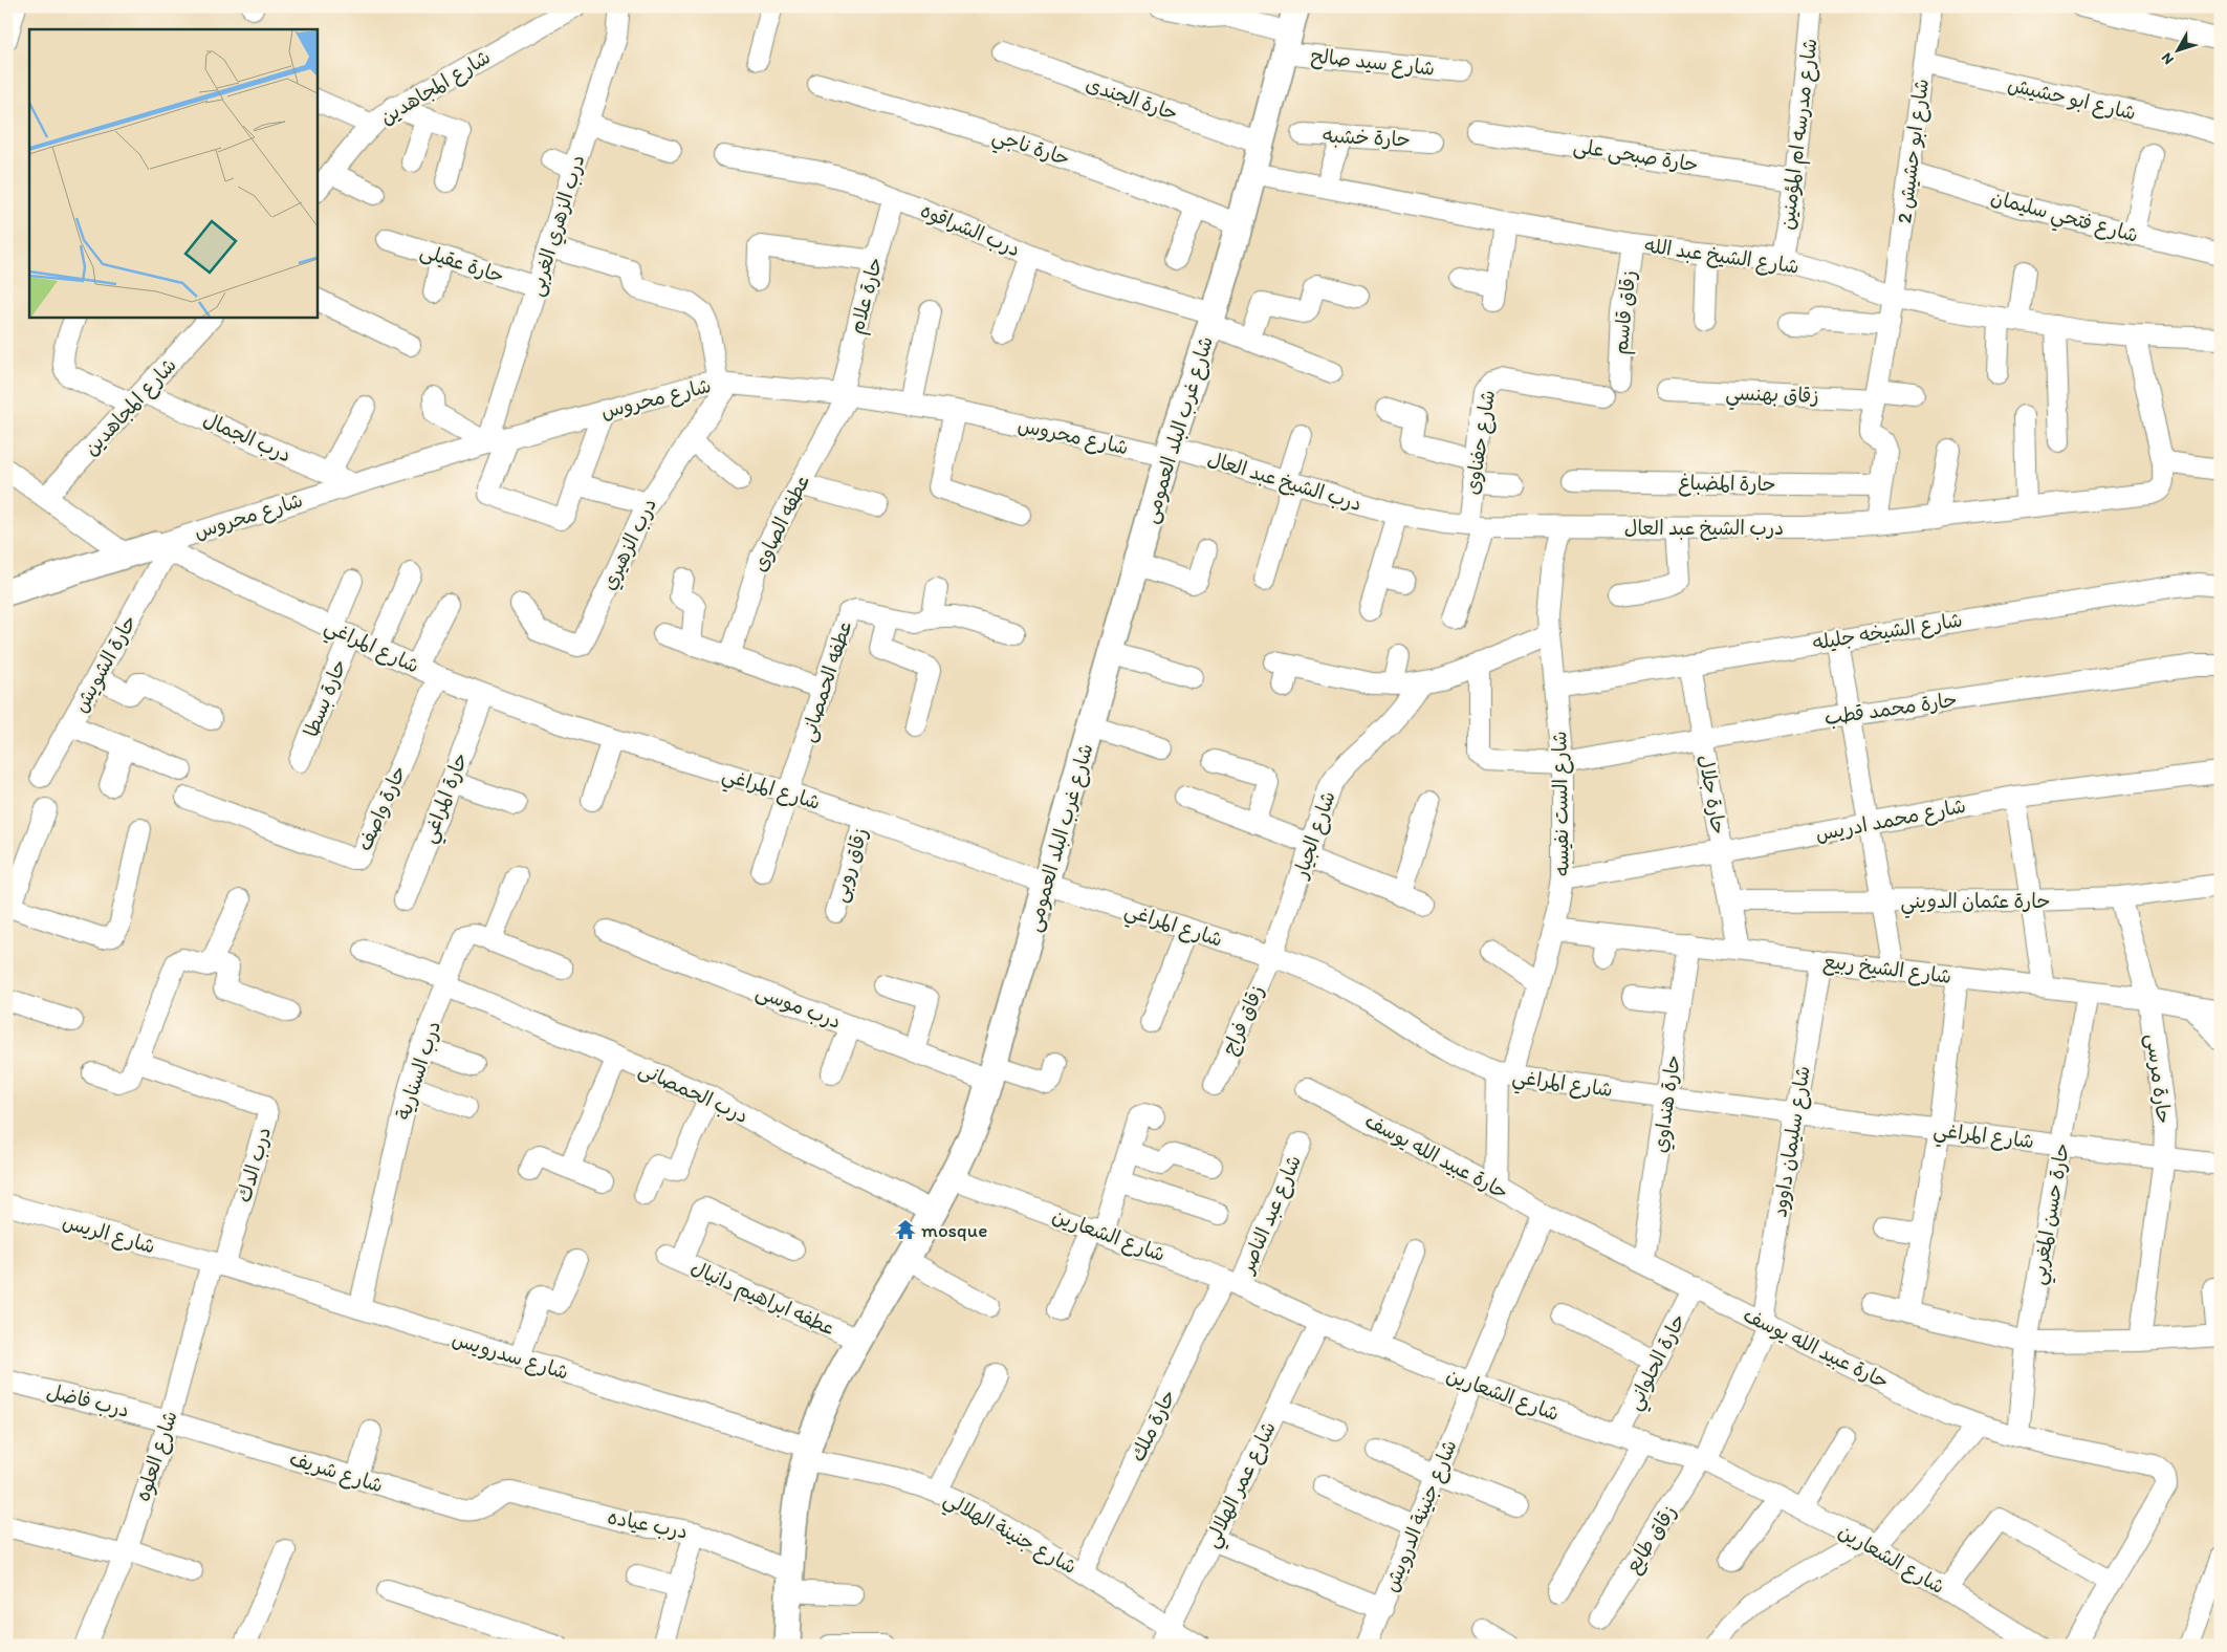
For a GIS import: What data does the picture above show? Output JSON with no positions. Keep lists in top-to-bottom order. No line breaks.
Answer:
{"streets":{"street":["شارع سيد صالح","شارع المجاهدين","حارة الجندى","شارع ابو حشيش","شارع مدرسه ام المؤمنين","حارة خشبه","حارة ناجي","شارع ابو حشيش 2","حارة صبحى على","شارع فتحي سليمان","درب الزهري الغربى","درب الشراقوه","شارع الشيخ عبد الله","حارة عقيلى","حارة علام","زقاق قاسم","زقاق بهنسي","شارع محروس","شارع غرب البلد العمومى","درب الجمال","شارع حفناوى","درب الشيخ عبد العال","حارة المضباغ","عطفه الصاوى","درب الزهيري","شارع الشيخه جليله","شارع المراغي","حارة الشويش","عطفه الحمصانى","حارة بسطا","حارة محمد قطب","حارة جلال","حارة المراغي","شارع الست نفيسه","حارة واصف","شارع محمد ادريس","شارع الجيار","زقاق روبى","حارة عثمان الدويني","شارع الشيخ ربيع","درب موسى","زقاق فراج","درب السنارية","حارة مرسى","درب الحمصانى","حارة هنداوي","شارع سليمان داوود","حارة عبيد الله يوسف","درب الدك","شارع عبد الناصر","حارة حسن المغربي","شارع الريس","شارع الشعارين","عطفه ابراهيم دانيال","شارع سدرويس","حارة الحلواني","درب فاضل","حارة ملك","شارع العلوه","شارع شريف","شارع عمر الهلالي","شارع جنينة الدرويش","درب عياده","شارع جنينة الهلالي","زقاق طايع"]},"crossings":[["شارع سيد صالح","شارع غرب البلد العمومى"],["شارع المجاهدين","درب الجمال"],["حارة الجندى","شارع غرب البلد العمومى"],["شارع ابو حشيش","شارع ابو حشيش 2"],["شارع مدرسه ام المؤمنين","حارة صبحى على"],["شارع مدرسه ام المؤمنين","شارع الشيخ عبد الله"],["حارة ناجي","شارع غرب البلد العمومى"],["شارع ابو حشيش 2","شارع فتحي سليمان"],["شارع ابو حشيش 2","شارع الشيخ عبد الله"],["شارع ابو حشيش 2","زقاق بهنسي"],["شارع ابو حشيش 2","حارة المضباغ"],["درب الزهري الغربى","حارة عقيلى"],["درب الزهري الغربى","شارع محروس"],["درب الشراقوه","حارة علام"],["درب الشراقوه","شارع غرب البلد العمومى"],["شارع الشيخ عبد الله","زقاق قاسم"],["شارع الشيخ عبد الله","شارع غرب البلد العمومى"],["شارع الشيخ عبد الله","درب الشيخ عبد العال"],["حارة علام","شارع محروس"],["حارة علام","عطفه الصاوى"],["شارع محروس","شارع غرب البلد العمومى"],["شارع محروس","درب الجمال"],["شارع محروس","درب الشيخ عبد العال"],["شارع محروس","عطفه الصاوى"],["شارع محروس","درب الزهيري"],["شارع محروس","شارع المراغي"],["شارع محروس","حارة الشويش"],["شارع غرب البلد العمومى","درب الشيخ عبد العال"],["شارع غرب البلد العمومى","شارع المراغي"],["شارع غرب البلد العمومى","درب موسى"],["شارع غرب البلد العمومى","درب الحمصانى"],["شارع غرب البلد العمومى","شارع الشعارين"],["شارع غرب البلد العمومى","عطفه ابراهيم دانيال"],["شارع غرب البلد العمومى","شارع سدرويس"],["شارع غرب البلد العمومى","درب عياده"],["شارع غرب البلد العمومى","شارع جنينة الهلالي"],["شارع حفناوى","درب الشيخ عبد العال"],["درب الشيخ عبد العال","شارع الست نفيسه"],["شارع الشيخه جليله","حارة جلال"],["شارع الشيخه جليله","شارع الست نفيسه"],["شارع المراغي","حارة الشويش"],["شارع المراغي","عطفه الحمصانى"],["شارع المراغي","حارة بسطا"],["شارع المراغي","حارة المراغي"],["شارع المراغي","شارع الست نفيسه"],["شارع المراغي","حارة واصف"],["شارع المراغي","شارع الجيار"],["شارع المراغي","زقاق روبى"],["شارع المراغي","زقاق فراج"],["شارع المراغي","حارة مرسى"],["شارع المراغي","حارة هنداوي"],["شارع المراغي","شارع سليمان داوود"],["شارع المراغي","حارة حسن المغربي"],["حارة محمد قطب","حارة جلال"],["حارة محمد قطب","شارع الست نفيسه"],["حارة جلال","شارع محمد ادريس"],["حارة جلال","حارة عثمان الدويني"],["حارة جلال","شارع الشيخ ربيع"],["شارع الست نفيسه","شارع محمد ادريس"],["شارع الست نفيسه","شارع الشيخ ربيع"],["شارع الست نفيسه","حارة عبيد الله يوسف"],["شارع الجيار","زقاق فراج"],["حارة عثمان الدويني","حارة مرسى"],["شارع الشيخ ربيع","حارة مرسى"],["شارع الشيخ ربيع","حارة هنداوي"],["شارع الشيخ ربيع","شارع سليمان داوود"],["شارع الشيخ ربيع","حارة حسن المغربي"],["درب السنارية","درب الحمصانى"],["درب السنارية","شارع سدرويس"],["حارة هنداوي","حارة عبيد الله يوسف"],["شارع سليمان داوود","حارة عبيد الله يوسف"],["شارع سليمان داوود","شارع الشعارين"],["شارع سليمان داوود","زقاق طايع"],["حارة عبيد الله يوسف","حارة حسن المغربي"],["حارة عبيد الله يوسف","حارة الحلواني"],["حارة عبيد الله يوسف","شارع جنينة الدرويش"],["درب الدك","شارع الريس"],["درب الدك","شارع سدرويس"],["درب الدك","شارع العلوه"],["شارع عبد الناصر","شارع الشعارين"],["شارع عبد الناصر","حارة ملك"],["شارع الريس","شارع سدرويس"],["شارع الريس","شارع العلوه"],["شارع الشعارين","حارة الحلواني"],["شارع الشعارين","حارة ملك"],["شارع الشعارين","شارع عمر الهلالي"],["شارع الشعارين","شارع جنينة الدرويش"],["شارع الشعارين","زقاق طايع"],["شارع سدرويس","شارع العلوه"],["شارع سدرويس","شارع جنينة الهلالي"],["درب فاضل","شارع العلوه"],["درب فاضل","شارع شريف"],["حارة ملك","شارع جنينة الهلالي"],["شارع العلوه","شارع شريف"],["شارع شريف","درب عياده"],["شارع عمر الهلالي","شارع جنينة الهلالي"]],"places":{"temple":["mosque"]},"north":"bottom left"}
